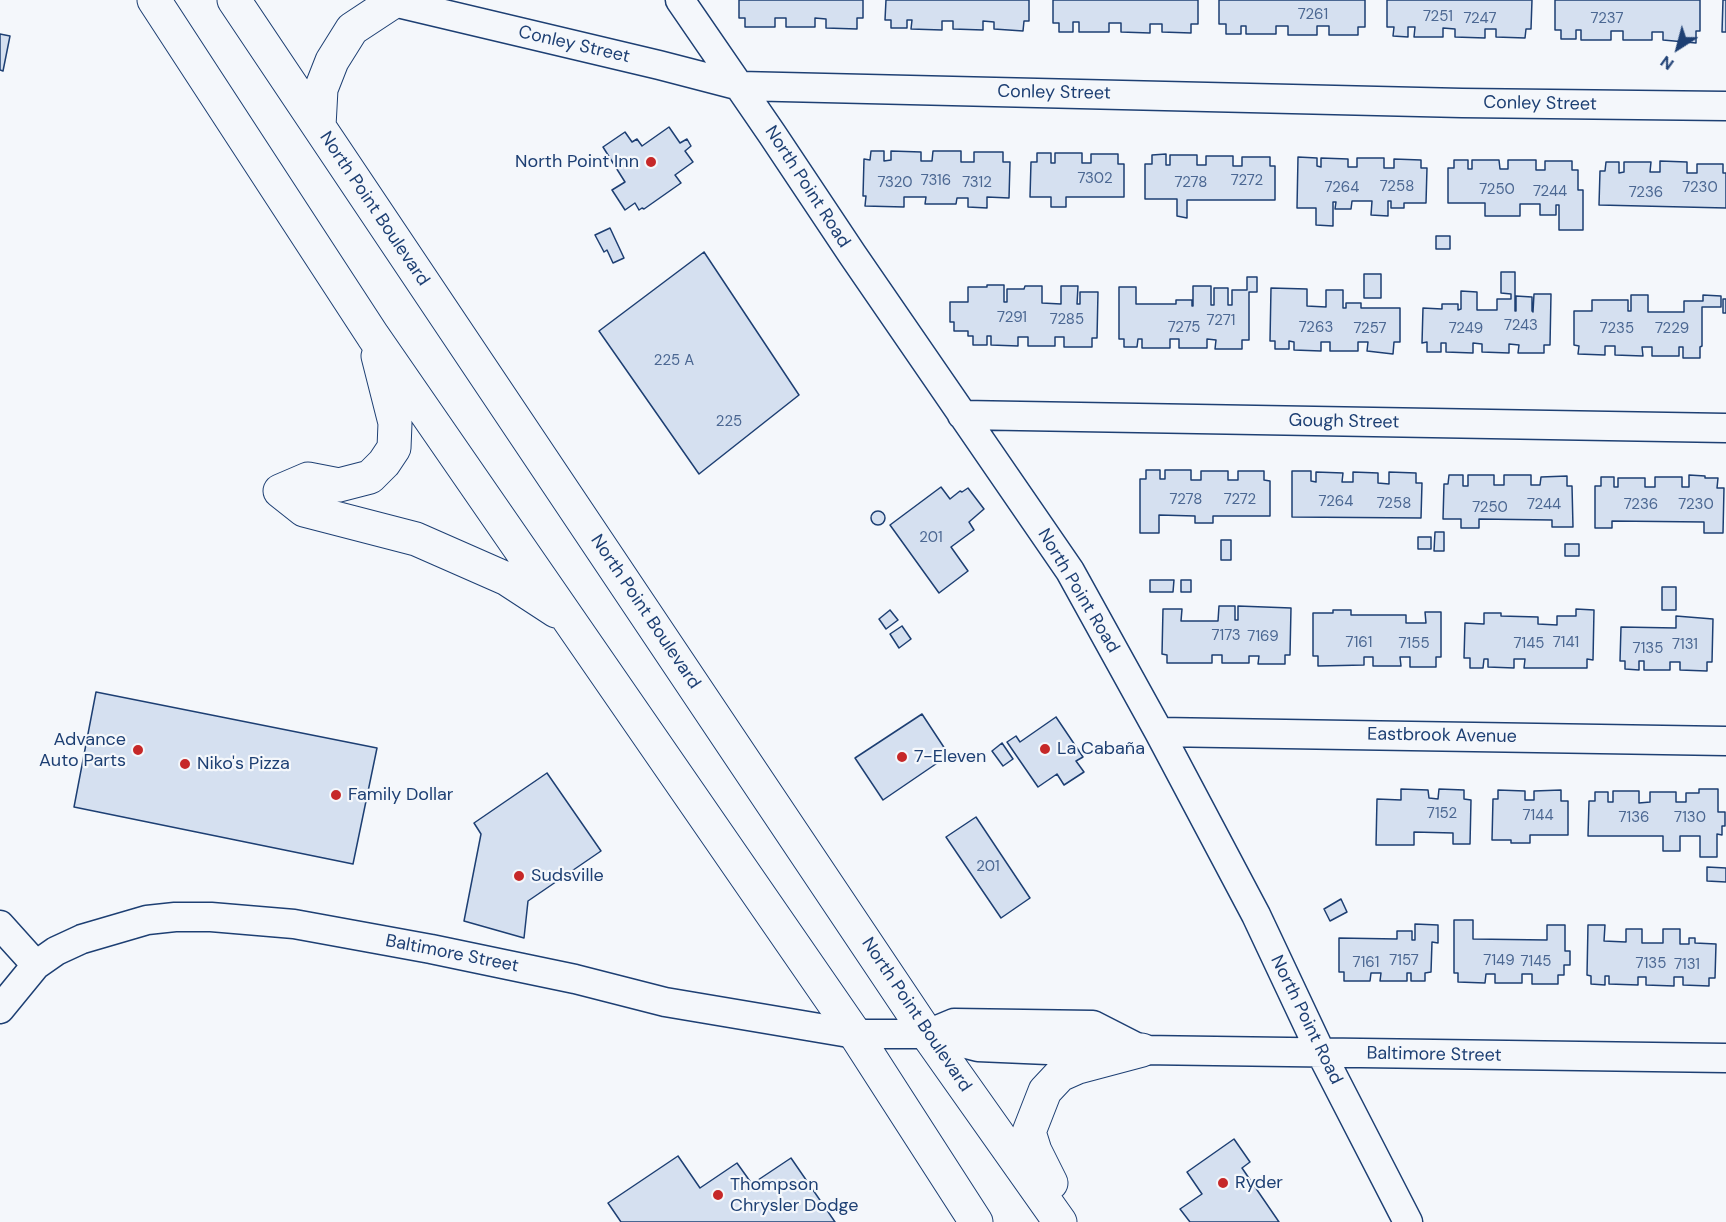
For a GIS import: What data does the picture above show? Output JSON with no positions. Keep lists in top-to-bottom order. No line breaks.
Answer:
{"streets":{"main road":["North Point Boulevard"],"street":["Conley Street","North Point Road","Gough Street","Eastbrook Avenue","Baltimore Street"]},"crossings":[["Conley Street","North Point Road"],["North Point Road","Gough Street"],["North Point Road","Eastbrook Avenue"],["North Point Road","Baltimore Street"],["North Point Boulevard","Baltimore Street"]],"places":["North Point Inn","La Cabaña","Advance Auto Parts","7-Eleven","Niko's Pizza","Family Dollar","Sudsville","Ryder","Thompson Chrysler Dodge"],"house_numbers":["7261","7251","7247","7237","7302","7316","7272","7320","7312","7278","7258","7264","7230","7250","7244","7236","7291","7285","7271","7243","7275","7263","7257","7249","7235","7229","225 A","225","7278","7272","7264","7258","7244","7236","7230","7250","201","7173","7169","7161","7141","7155","7145","7131","7135","7152","7144","7136","7130","201","7157","7149","7145","7161","7135","7131"],"north":"bottom left"}
